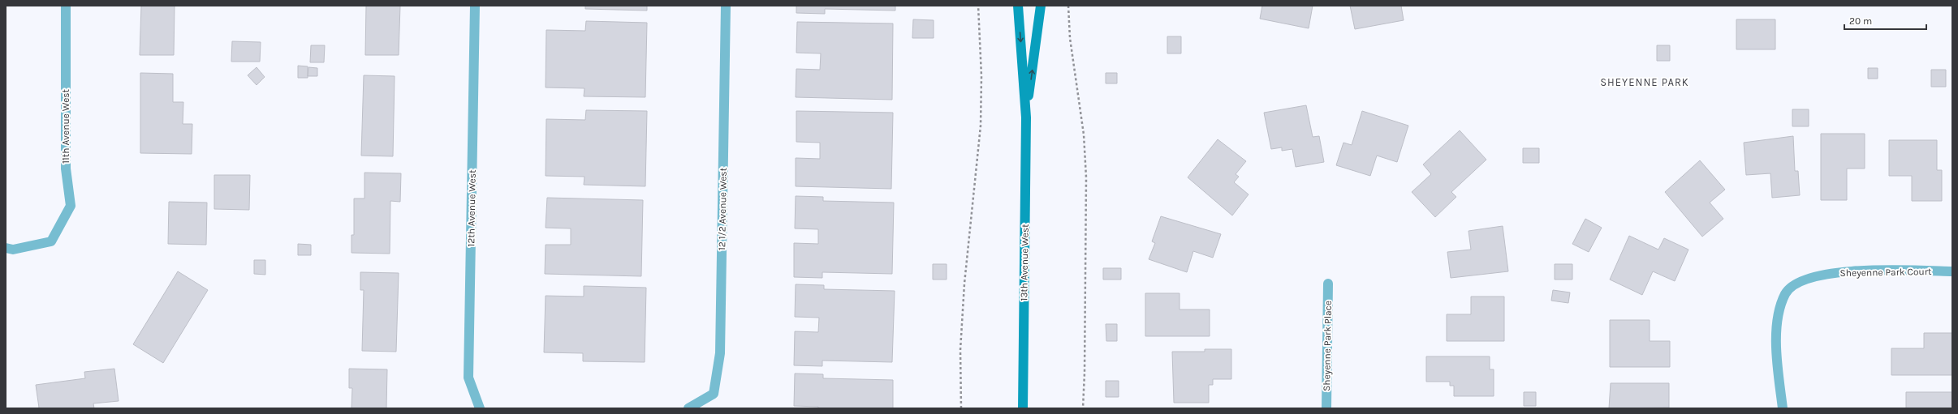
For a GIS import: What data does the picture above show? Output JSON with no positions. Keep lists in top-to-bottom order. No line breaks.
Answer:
{"streets":{"street":["11th Avenue West","12th Avenue West","12 1/2 Avenue West","13th Avenue West","Sheyenne Park Court","Sheyenne Park Place"]},"districts":["SHEYENNE PARK"],"scale_bar":"20 m"}
